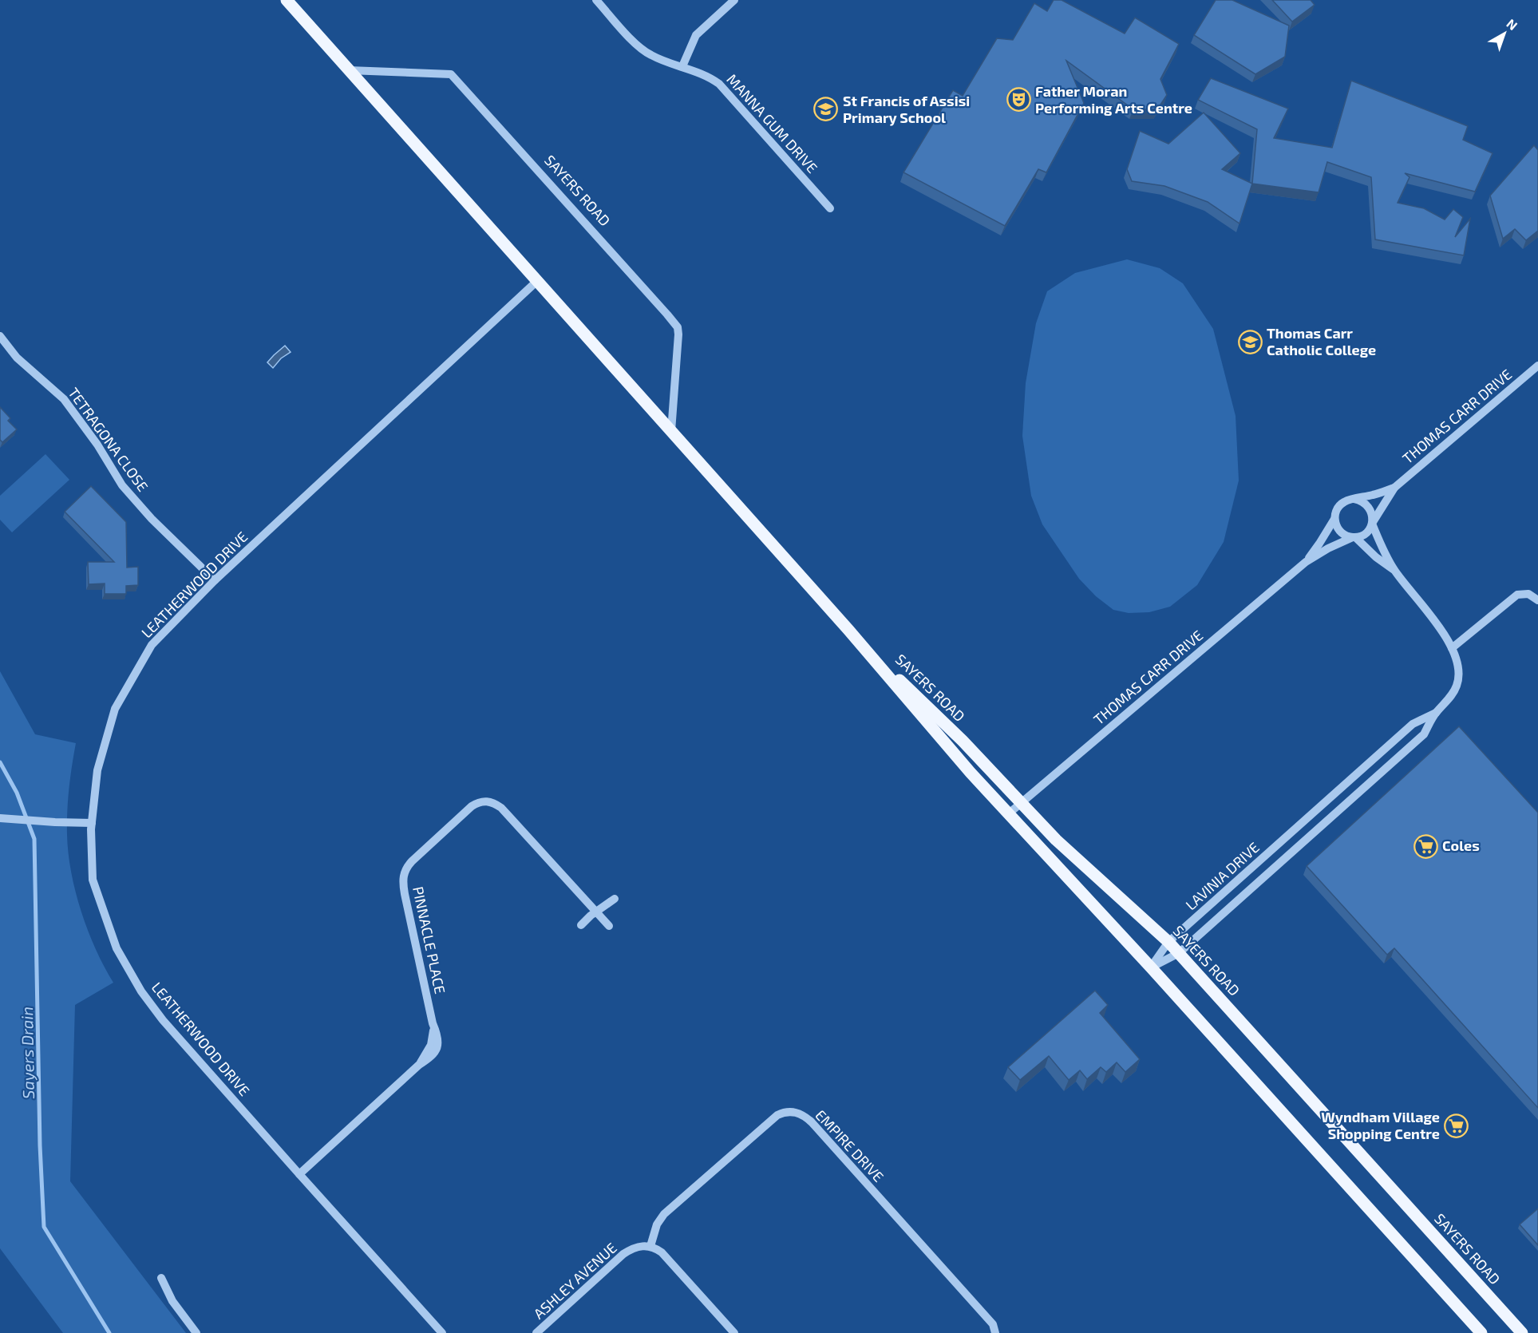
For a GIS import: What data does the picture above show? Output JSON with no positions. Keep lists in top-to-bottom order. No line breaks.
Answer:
{"streets":{"main road":["SAYERS ROAD"],"street":["MANNA GUM DRIVE","THOMAS CARR DRIVE","TETRAGONA CLOSE","LEATHERWOOD DRIVE","LAVINIA DRIVE","PINNACLE PLACE","EMPIRE DRIVE","ASHLEY AVENUE"]},"crossings":[["SAYERS ROAD","THOMAS CARR DRIVE"],["SAYERS ROAD","LEATHERWOOD DRIVE"],["SAYERS ROAD","LAVINIA DRIVE"],["THOMAS CARR DRIVE","LAVINIA DRIVE"],["TETRAGONA CLOSE","LEATHERWOOD DRIVE"],["LEATHERWOOD DRIVE","PINNACLE PLACE"],["EMPIRE DRIVE","ASHLEY AVENUE"]],"water":["Sayers Drain"],"places":{"theatre":["Father Moran Performing Arts Centre"],"school or university":["St Francis of Assisi Primary School","Thomas Carr Catholic College"],"supermarket":["Coles","Wyndham Village Shopping Centre"]},"north":"top right"}
